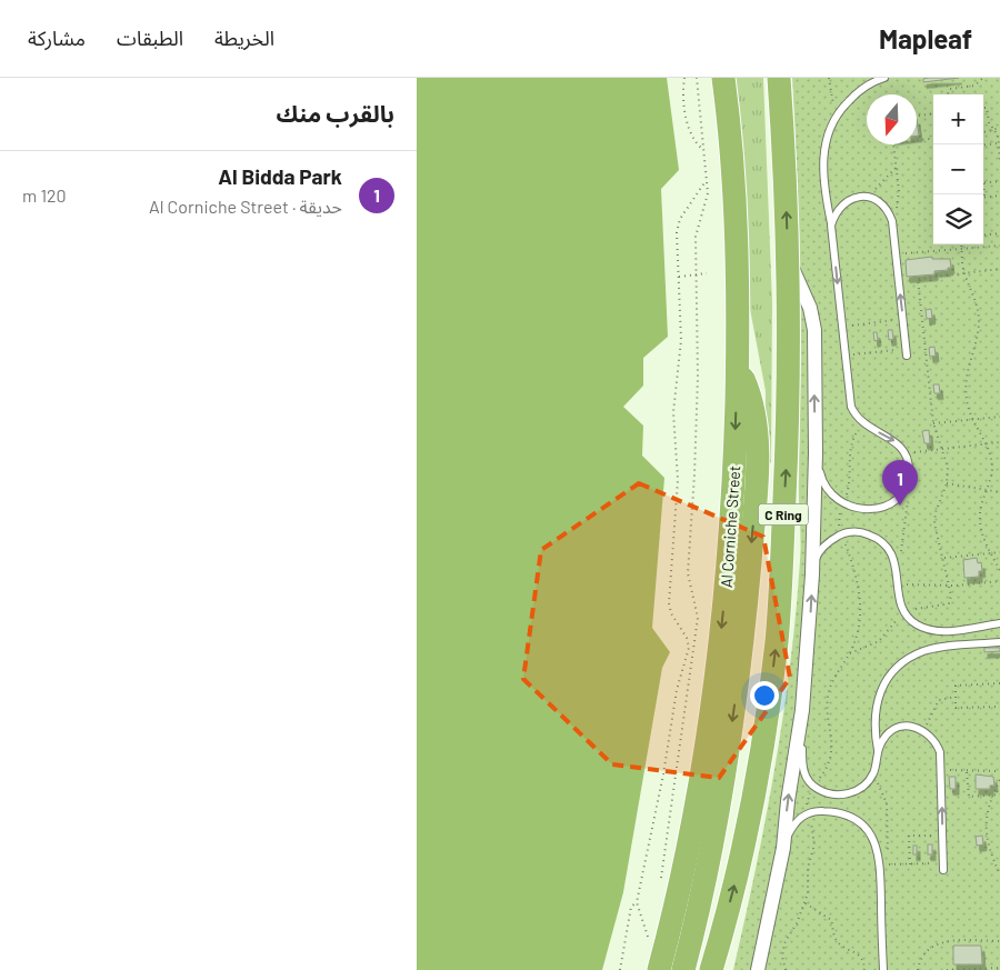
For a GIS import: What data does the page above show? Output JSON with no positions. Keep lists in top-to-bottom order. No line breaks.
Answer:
{"streets":{"highway":["C Ring","Al Corniche Street"]},"north":"bottom","page":{"header":"Mapleaf","nav":["الخريطة","الطبقات","مشاركة"],"heading":"بالقرب منك","map_buttons":["+","−"],"list":[{"mark":"1","name":"Al Bidda Park","note":"حديقة · Al Corniche Street","value":"120 m"}],"pins":"1"}}
